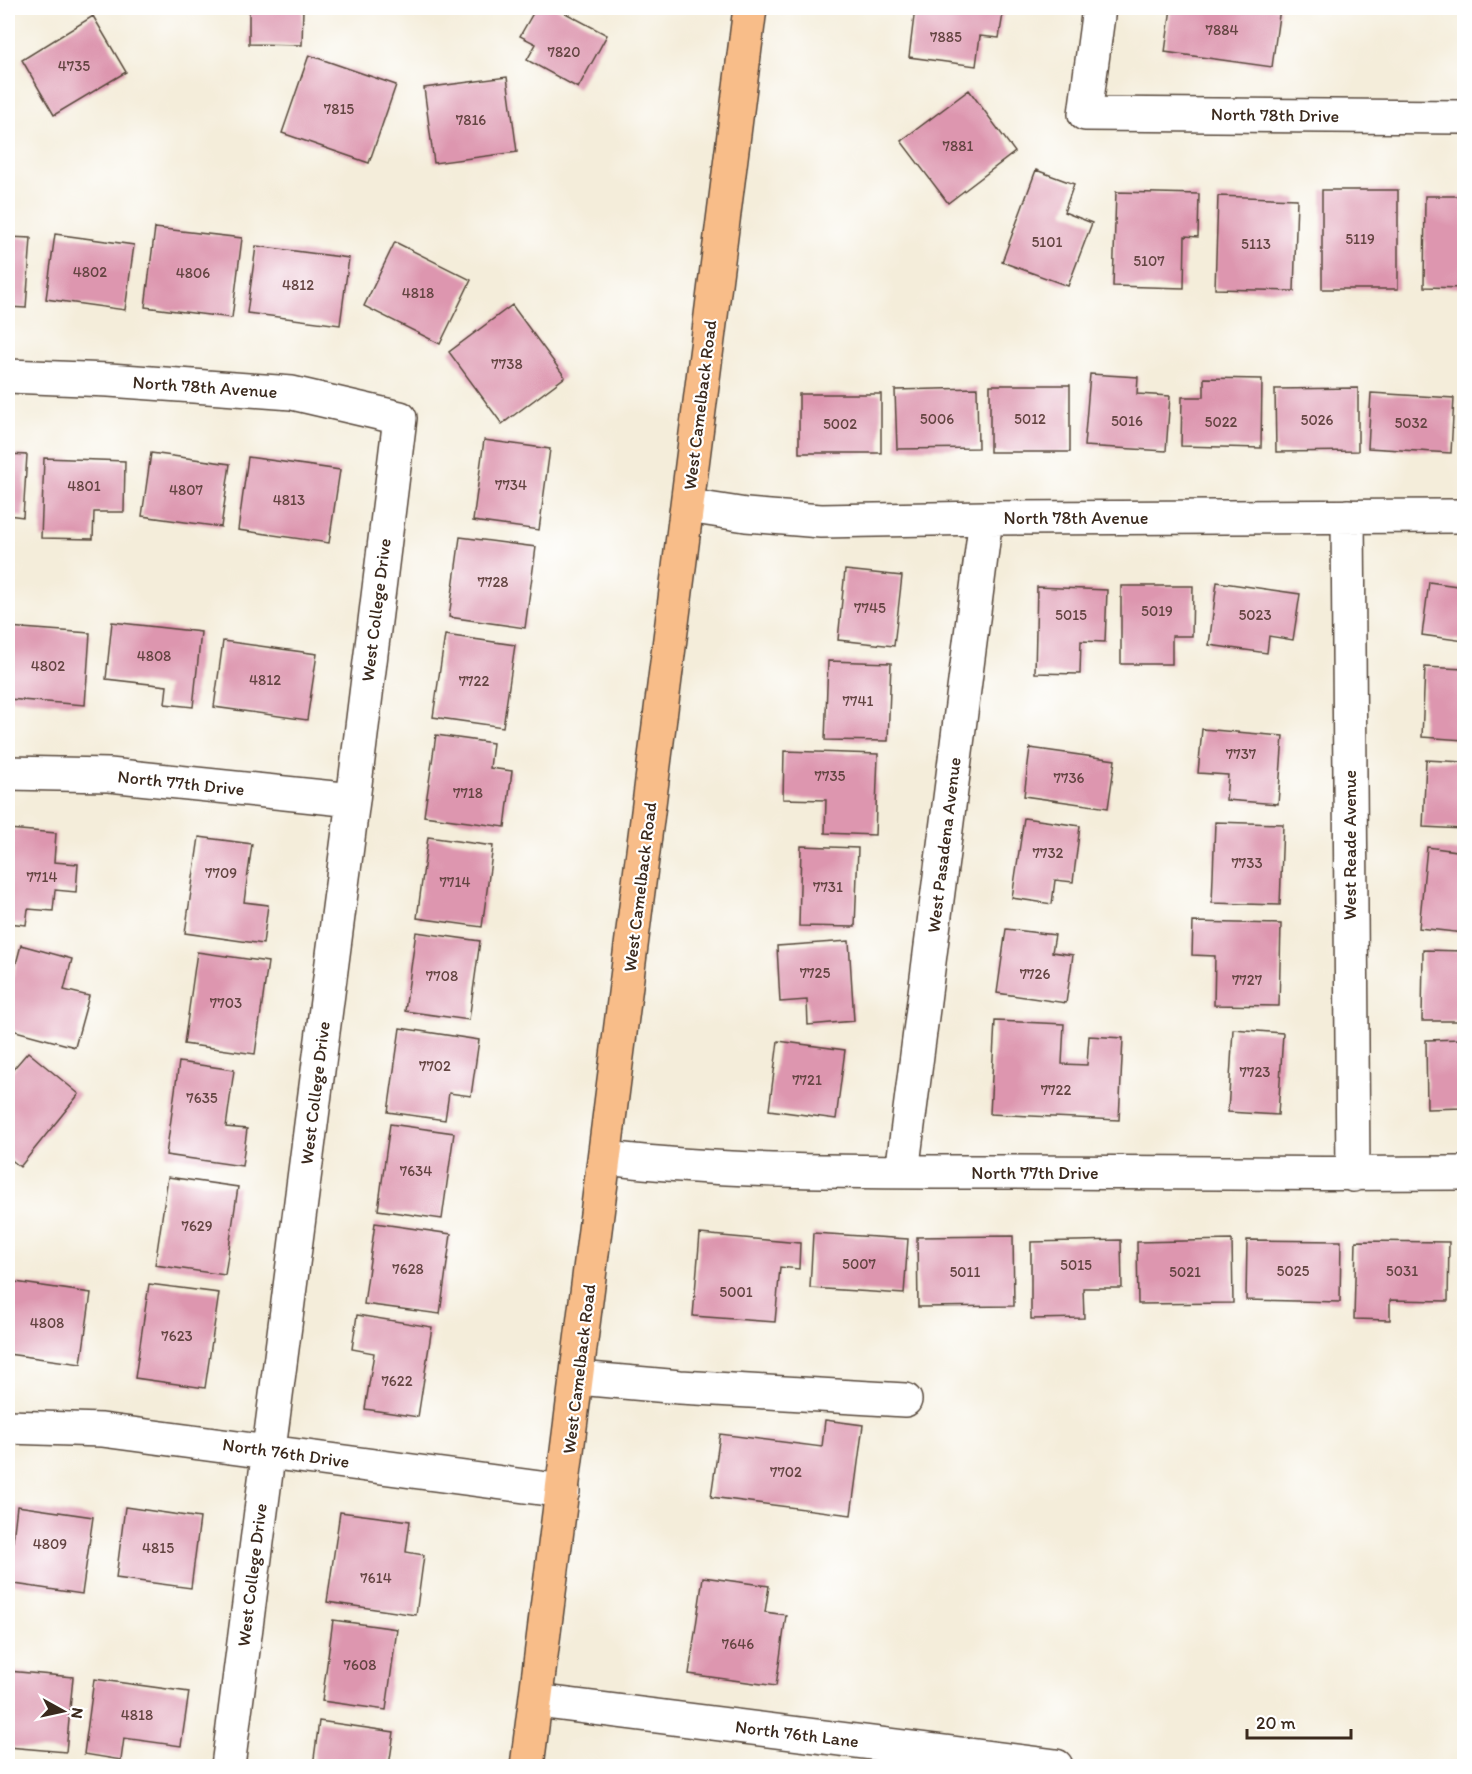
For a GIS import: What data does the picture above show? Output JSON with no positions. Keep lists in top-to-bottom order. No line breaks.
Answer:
{"streets":{"main road":["West Camelback Road"],"street":["North 78th Drive","North 78th Avenue","West College Drive","North 77th Drive","West Pasadena Avenue","West Reade Avenue","North 76th Drive","North 76th Lane"]},"crossings":[["North 78th Avenue","West Camelback Road"],["North 78th Avenue","West College Drive"],["North 78th Avenue","West Pasadena Avenue"],["North 78th Avenue","West Reade Avenue"],["West Camelback Road","North 77th Drive"],["West Camelback Road","North 76th Drive"],["West Camelback Road","North 76th Lane"],["West College Drive","North 77th Drive"],["West College Drive","North 76th Drive"],["North 77th Drive","West Pasadena Avenue"],["North 77th Drive","West Reade Avenue"]],"house_numbers":["7884","7885","7820","4735","7815","7816","7881","5119","5101","5113","5107","4802","4806","4812","4818","7738","5006","5012","5026","5016","5022","5032","5002","7734","4801","4807","4813","7728","7745","5019","5015","5023","4808","4802","4812","7722","7741","7737","7735","7736","7718","7732","7733","7709","7714","7714","7731","7725","7726","7708","7727","7703","7702","7723","7721","7722","7635","7634","7629","5007","5015","7628","5025","5031","5011","5021","5001","4808","7623","7622","7702","4809","4815","7614","7646","7608","4818"],"scale_bar":"20 m","north":"right"}
